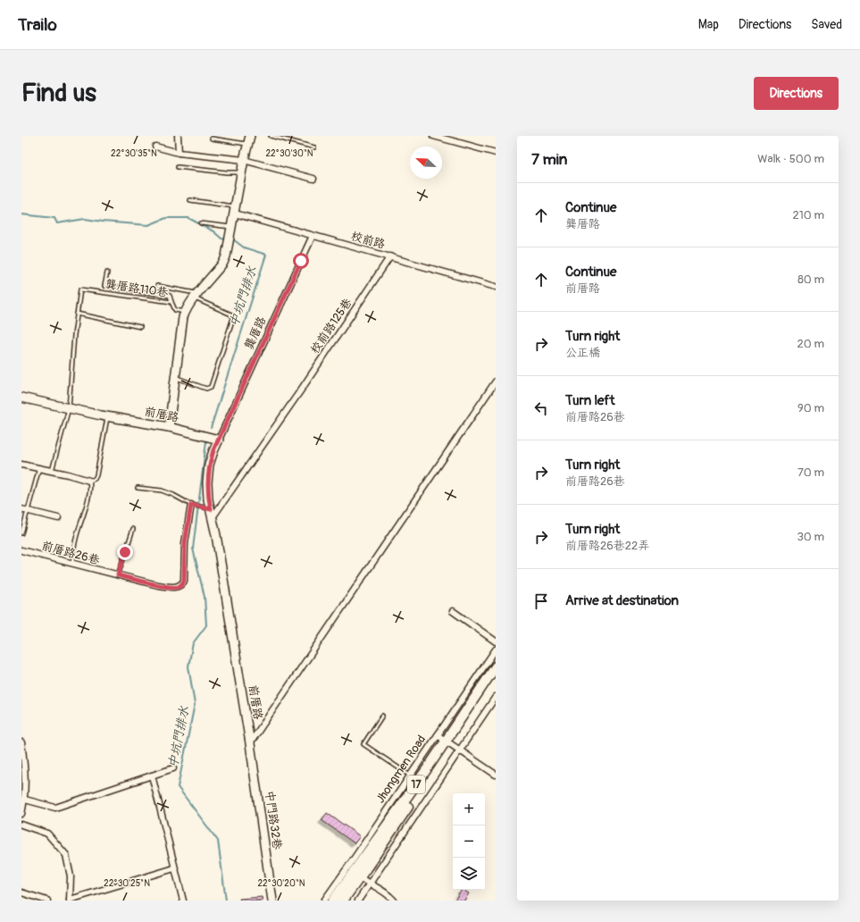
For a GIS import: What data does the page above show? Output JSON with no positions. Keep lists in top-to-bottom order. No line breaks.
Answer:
{"streets":{"main road":["Jhongmen Road","17"],"street":["校前路","校前路125巷","龔厝路","前厝路","前厝路26巷","中門路32巷"],"lane":["龔厝路110巷"]},"crossings":[["校前路","校前路125巷"],["校前路","龔厝路"],["校前路125巷","前厝路"],["龔厝路","前厝路"],["前厝路","中門路32巷"]],"water":["中坑門排水"],"north":"top left","page":{"header":"Trailo","nav":["Map","Directions","Saved"],"buttons":"Directions","title":"Find us","heading":["7 min","Walk · 500 m"],"list":[["Continue","龔厝路","210 m"],["Continue","前厝路","80 m"],["Turn right","公正橋","20 m"],["Turn left","前厝路26巷","90 m"],["Turn right","前厝路26巷","70 m"],["Turn right","前厝路26巷22弄","30 m"],"Arrive at destination"],"map_buttons":["+","−"]},"coordinates":["22°30'35\"N","22°30'30\"N","22°30'25\"N","22°30'20\"N"]}
